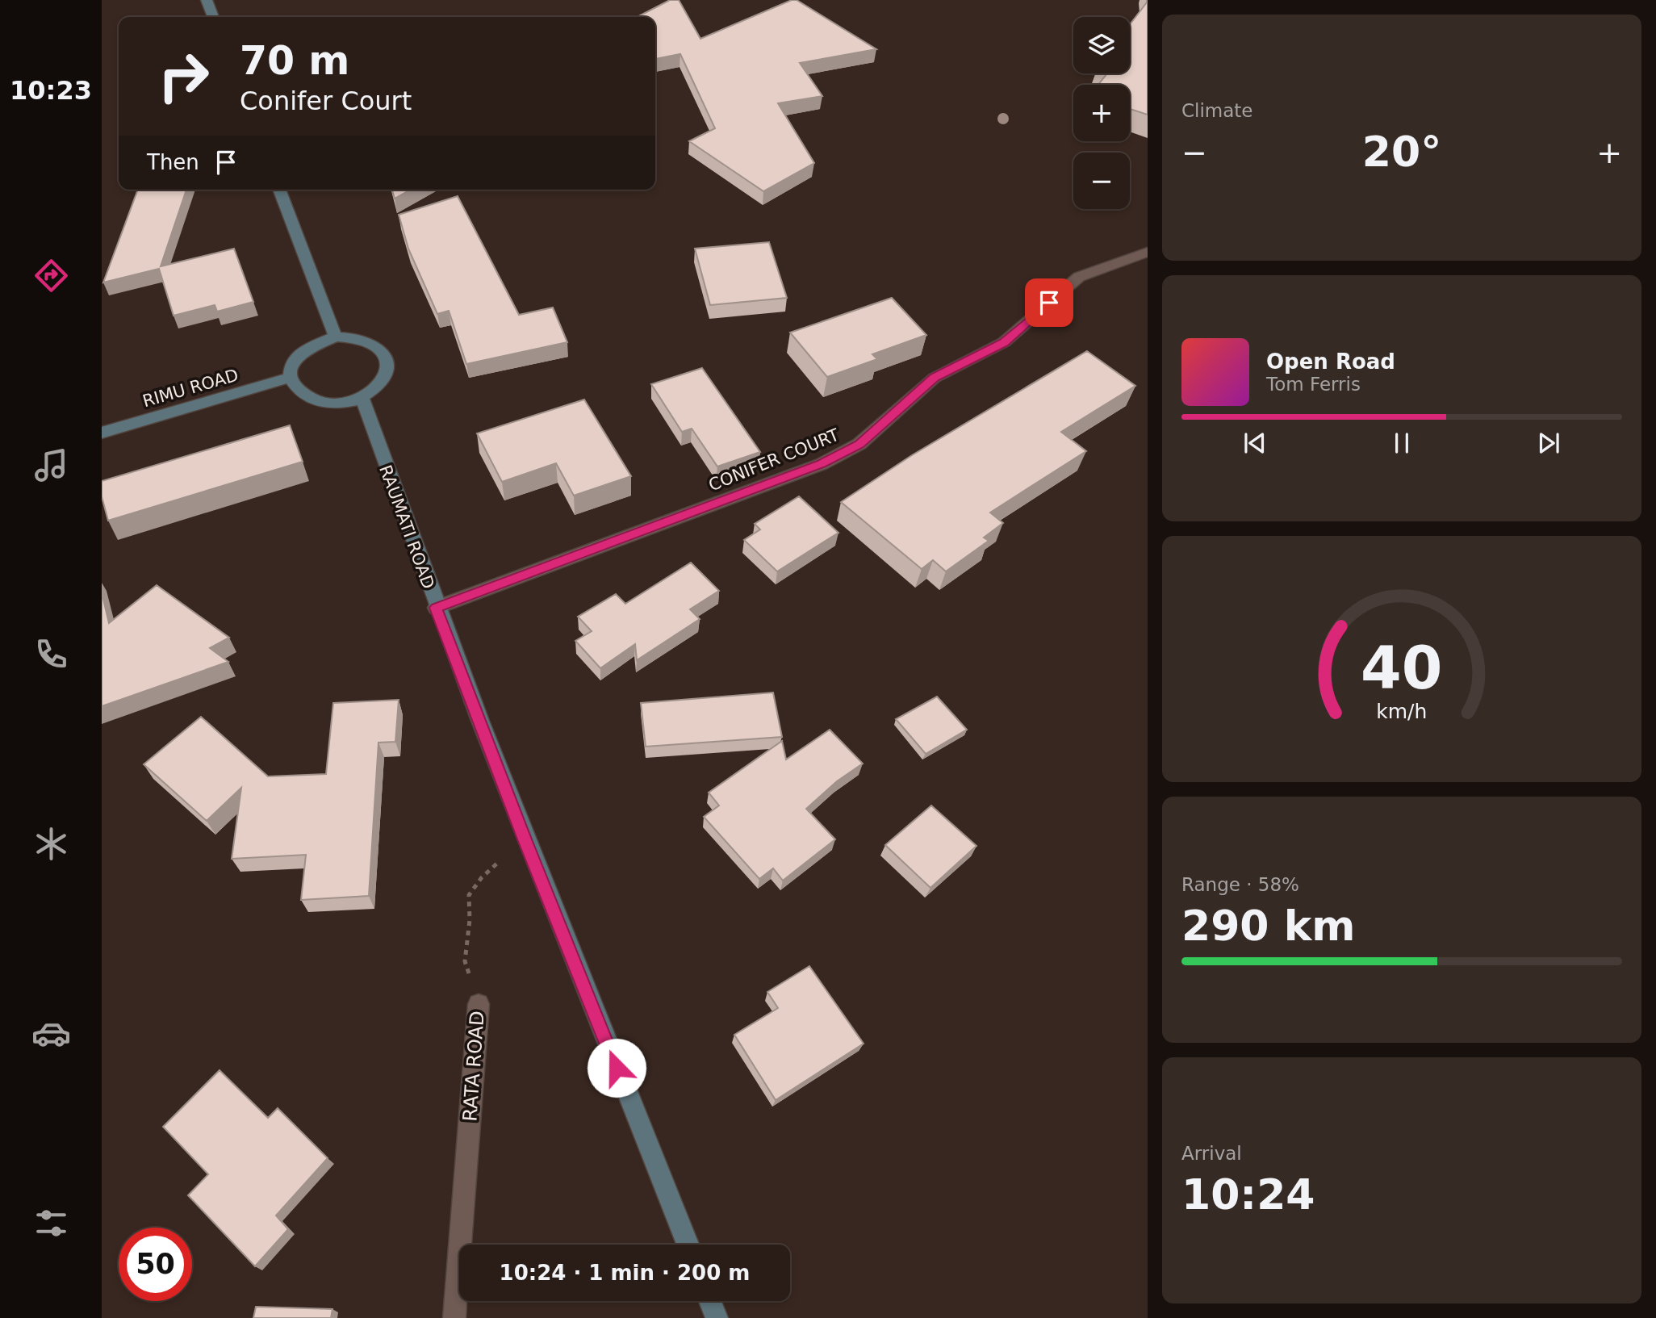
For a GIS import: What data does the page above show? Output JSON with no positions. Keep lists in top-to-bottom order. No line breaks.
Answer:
{"streets":{"main road":["RIMU ROAD","RAUMATI ROAD"],"street":["CONIFER COURT","RATA ROAD"]},"crossings":[["RIMU ROAD","RAUMATI ROAD"],["CONIFER COURT","RAUMATI ROAD"],["RAUMATI ROAD","RATA ROAD"]],"page":{"tabs":"10:23","tile":["Climate",["Range · 58%","290 km"],["Arrival","10:24"]],"map_buttons":["+","−"],"turn":["70 m","Conifer Court"],"heat":["−","20°","+"],"then":"Then","song":["Open Road","Tom Ferris"],"limit":"50","trip":"10:24 · 1 min · 200 m","gauge":["40","km/h"]}}
